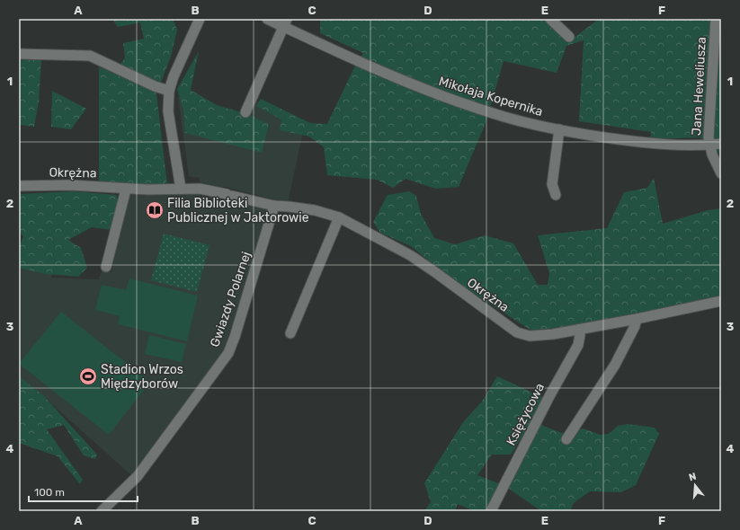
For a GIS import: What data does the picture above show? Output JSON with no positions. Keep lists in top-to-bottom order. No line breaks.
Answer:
{"streets":{"street":["Jana Heweliusza","Mikołaja Kopernika","Okrężna","Gwiazdy Polarnej","Księżycowa"]},"crossings":[["Jana Heweliusza","Mikołaja Kopernika"],["Okrężna","Gwiazdy Polarnej"],["Okrężna","Księżycowa"]],"places":{"library":["Filia Biblioteki Publicznej w Jaktorowie"],"sports":["Stadion Wrzos Międzyborów"]},"scale_bar":"100 m","north":"top","grid":{"columns":["A","B","C","D","E","F"],"rows":["1","2","3","4"]}}
